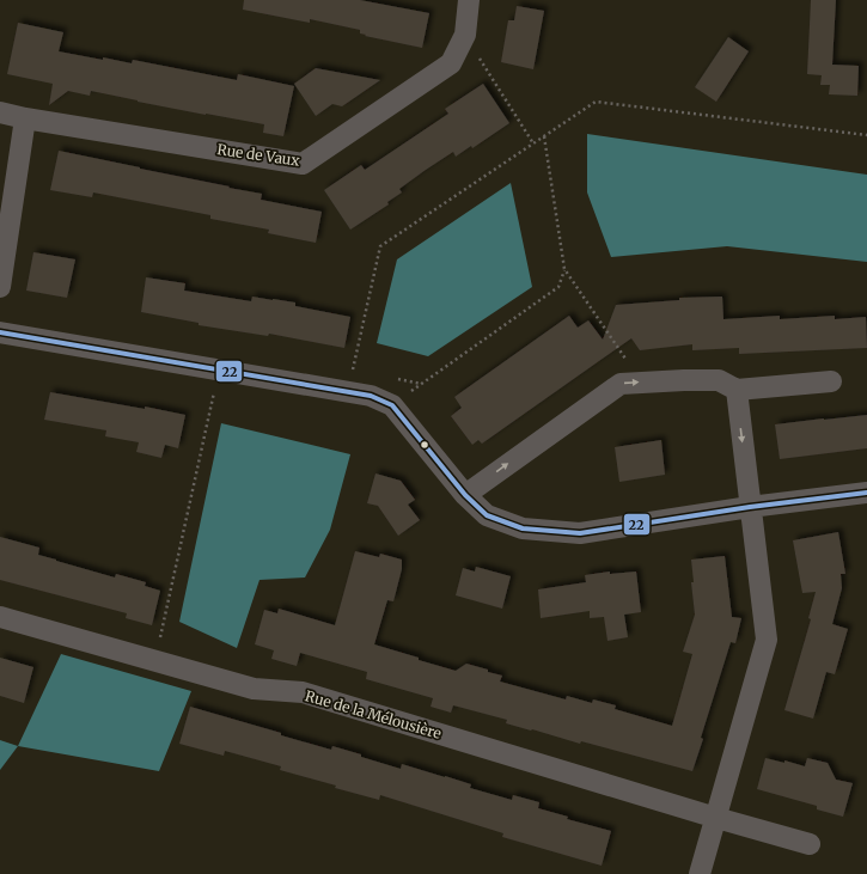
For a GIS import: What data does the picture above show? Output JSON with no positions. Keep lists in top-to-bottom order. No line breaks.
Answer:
{"streets":{"street":["Rue de Vaux","Rue de la Mélousière"]},"lines":["transit line 22"]}
